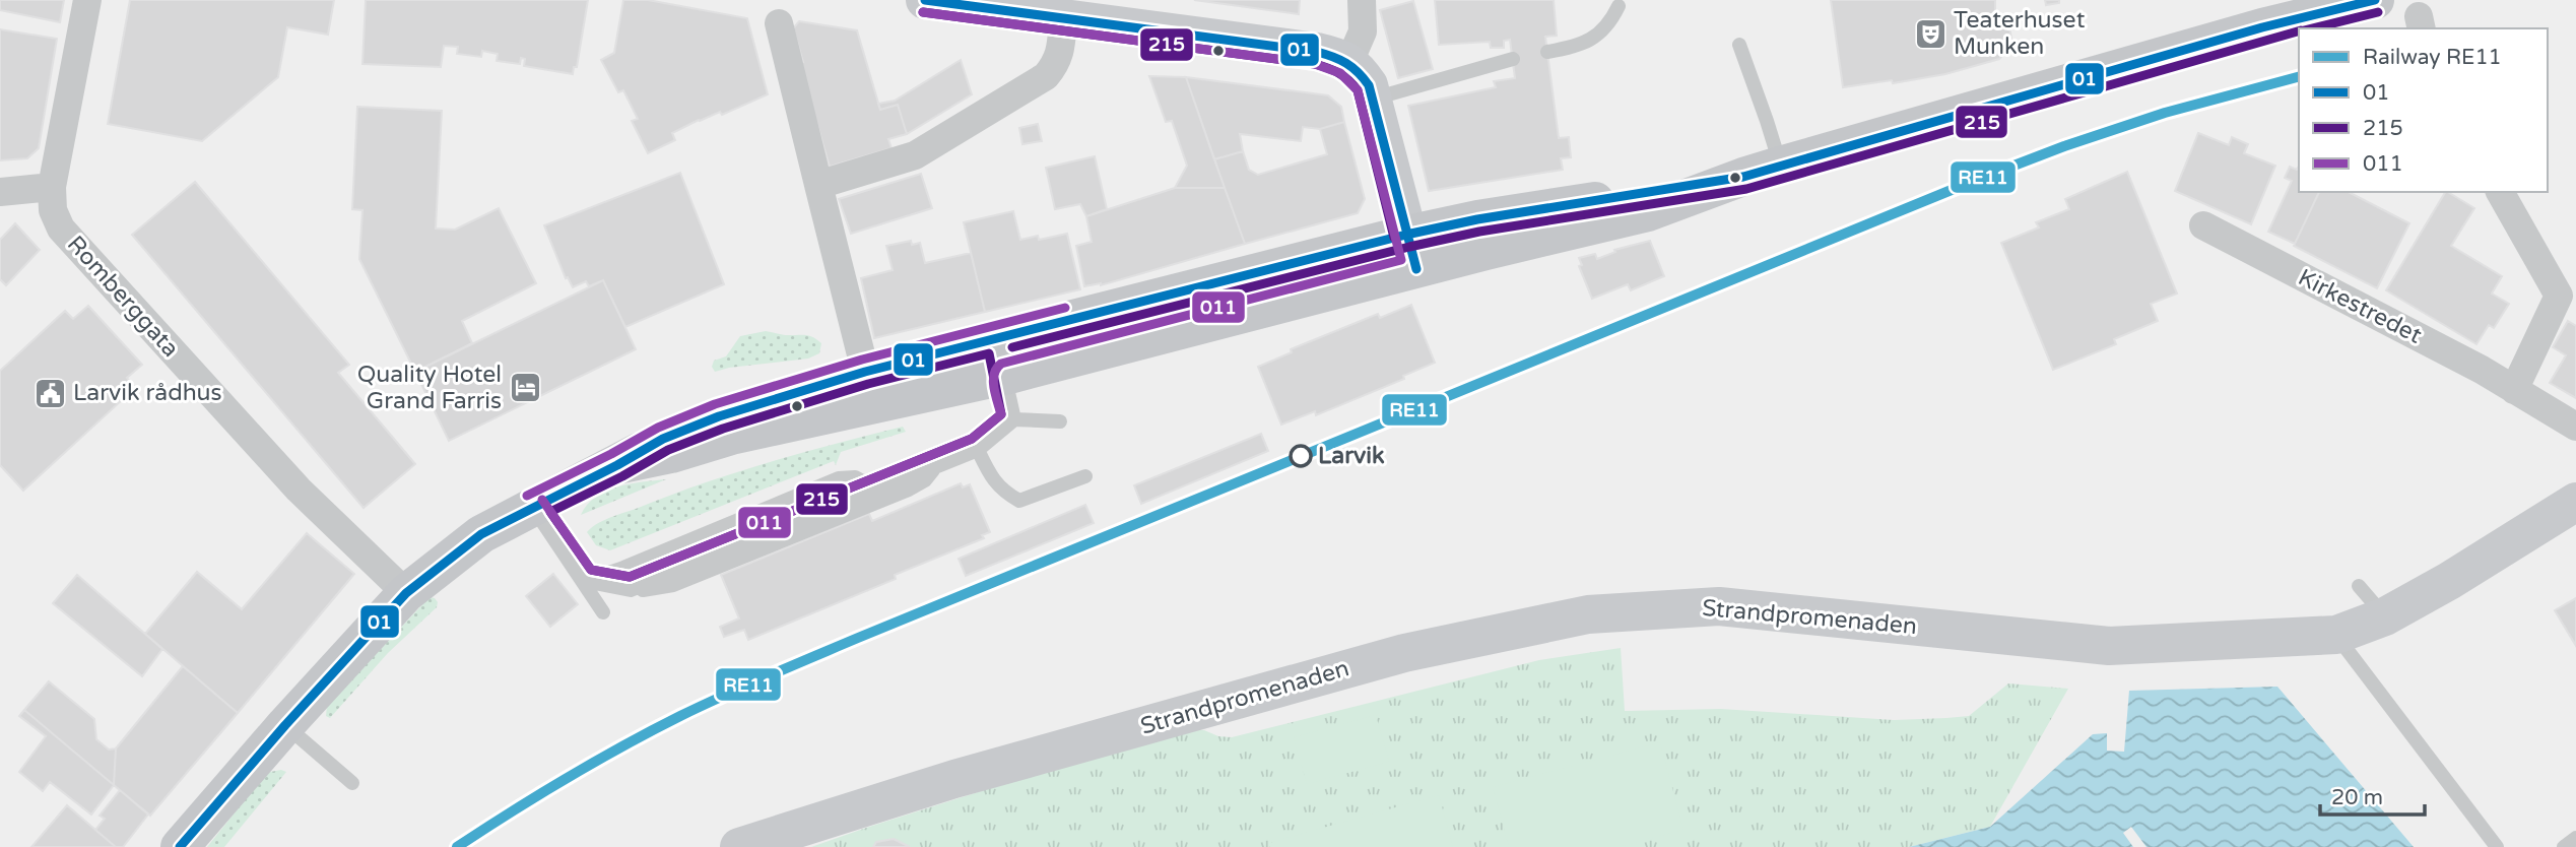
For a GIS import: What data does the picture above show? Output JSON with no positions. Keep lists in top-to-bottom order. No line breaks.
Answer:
{"streets":{"main road":["Strandpromenaden"],"street":["Romberggata","Kirkestredet"]},"places":{"theatre":["Teaterhuset Munken"],"hotel":["Quality Hotel Grand Farris"],"public building":["Larvik rådhus"],"other":["Larvik"]},"lines":["transit line 01","transit line 215","transit line 011","rail line RE11"],"legend":["Railway RE11","01","215","011"],"scale_bar":"20 m"}
